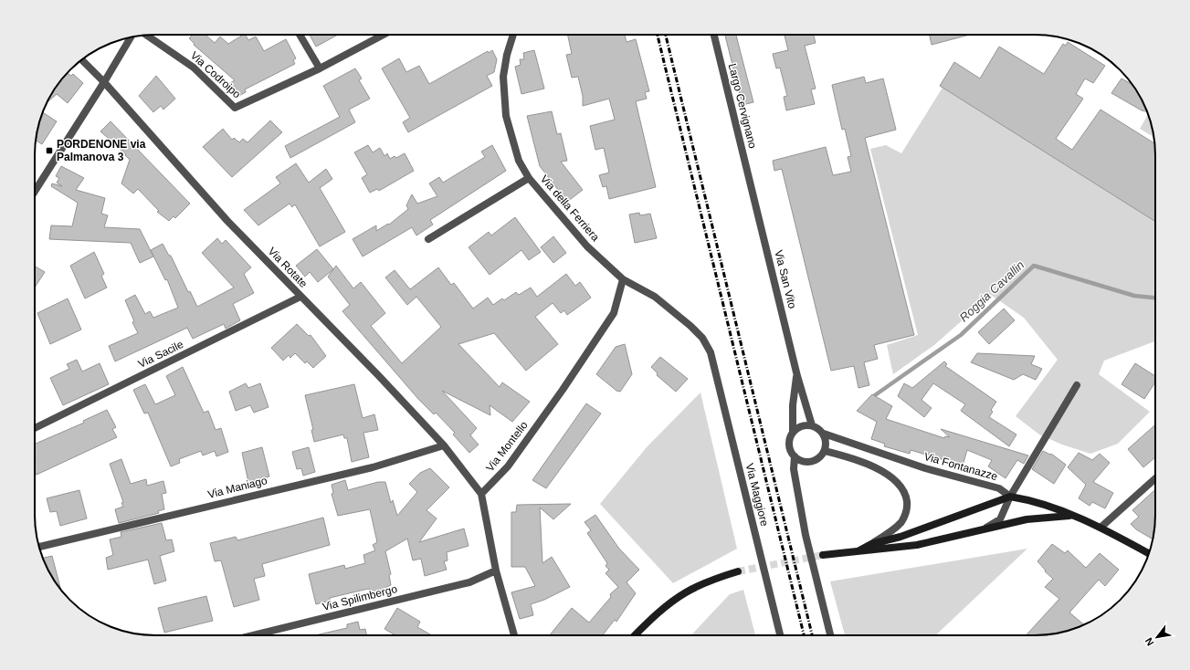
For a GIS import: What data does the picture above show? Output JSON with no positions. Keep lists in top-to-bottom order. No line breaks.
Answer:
{"streets":{"street":["Via Codroipo","Largo Cervignano","Via della Ferriera","Via Rotate","Via San Vito","Via Sacile","Via Montello","Via Fontanazze","Via Maniago","Via Maggiore","Via Spilimbergo"]},"crossings":[["Largo Cervignano","Via San Vito"],["Via della Ferriera","Via Montello"],["Via della Ferriera","Via Maggiore"],["Via Rotate","Via Sacile"],["Via Rotate","Via Montello"],["Via Rotate","Via Maniago"],["Via San Vito","Via Fontanazze"]],"water":["Roggia Cavallin"],"places":{"transit":["PORDENONE via Palmanova 3"]},"north":"bottom left"}
